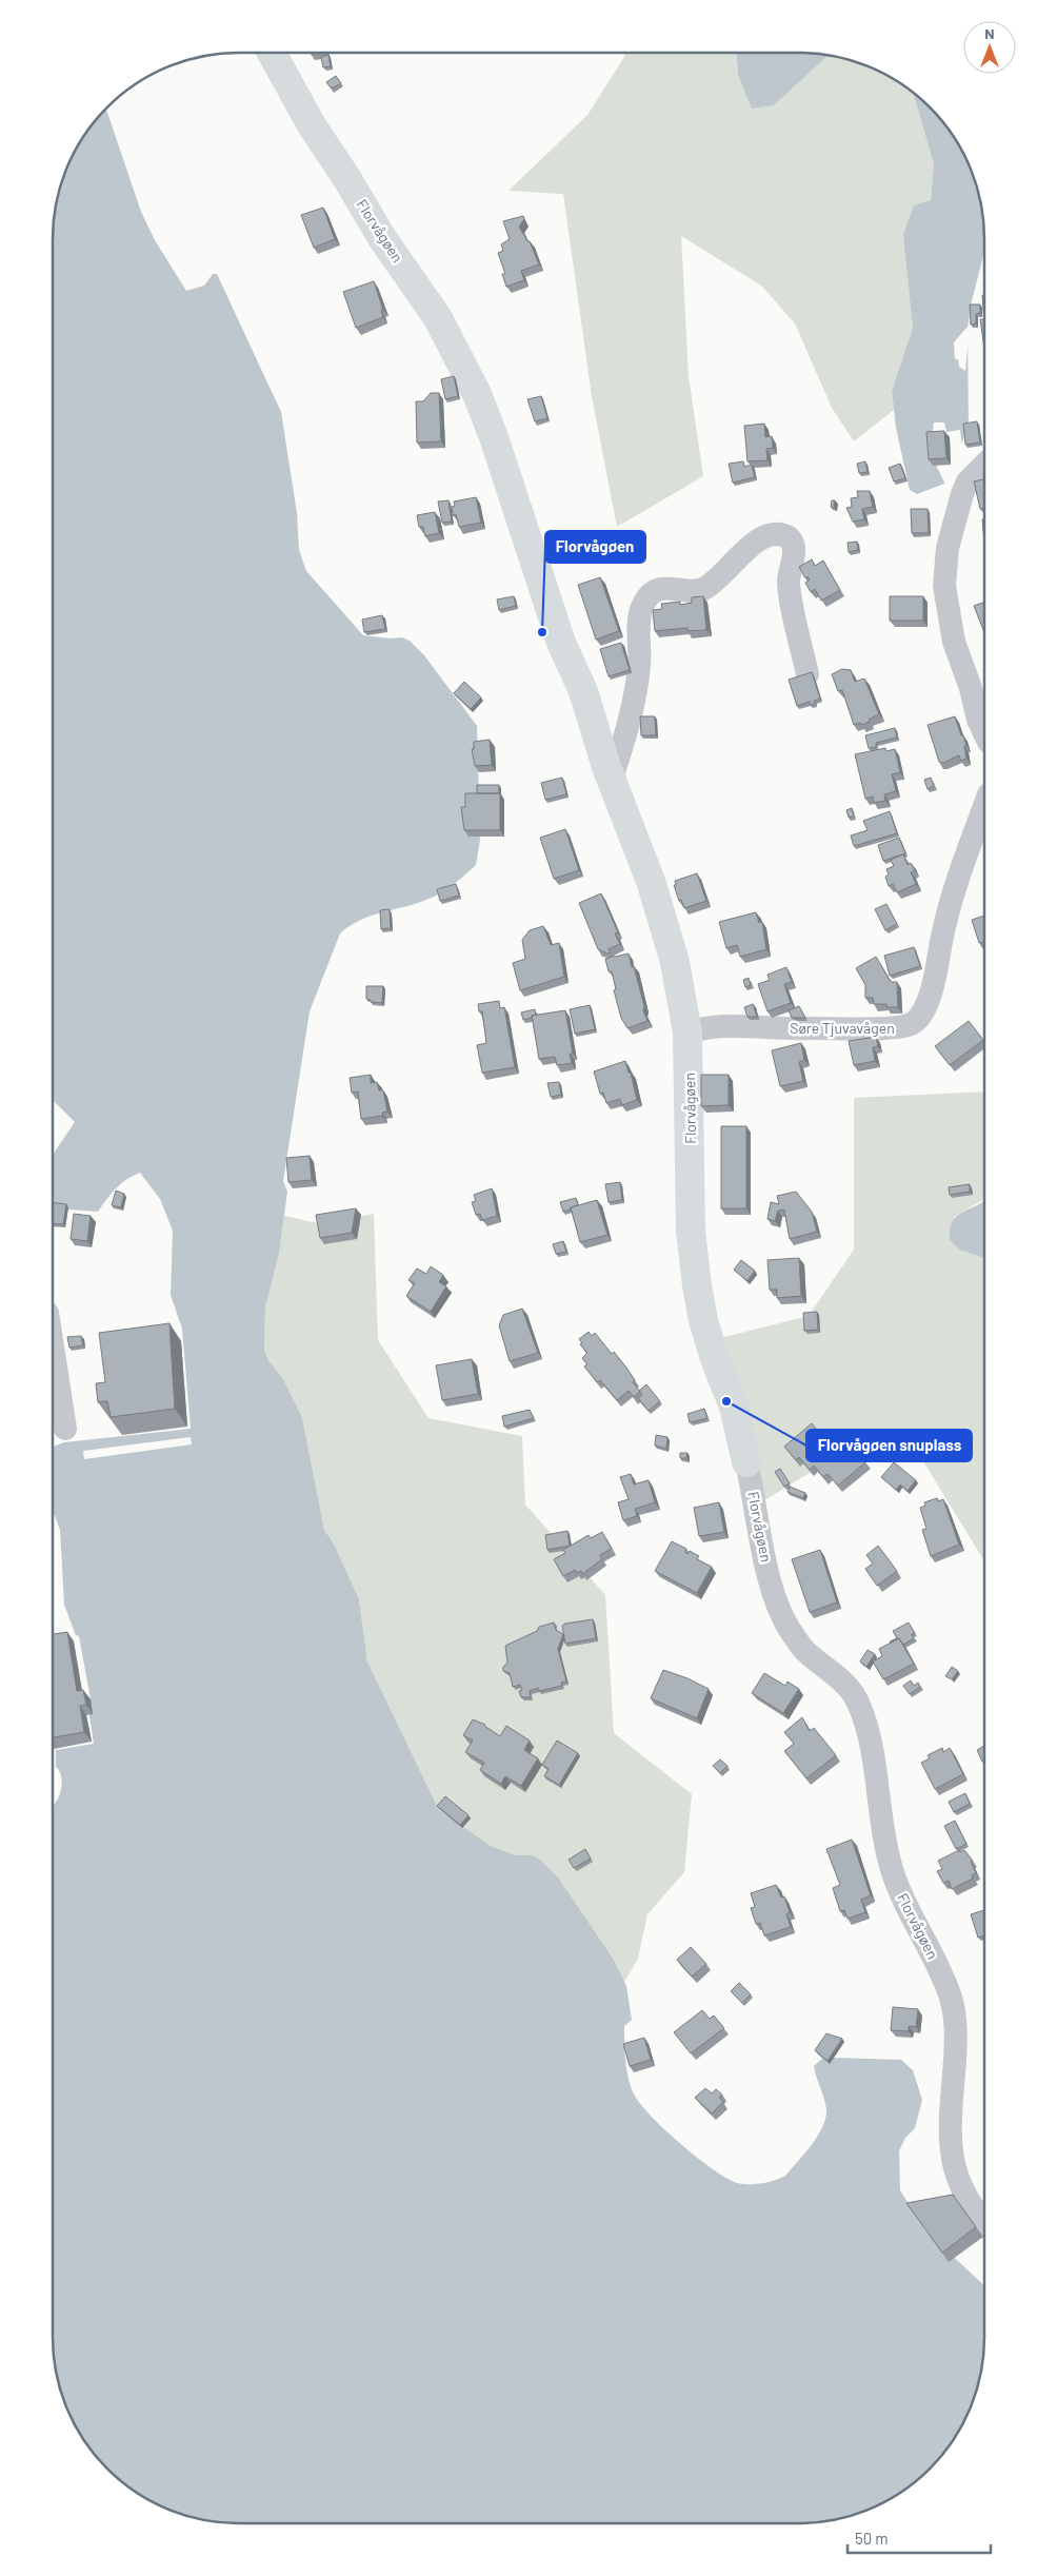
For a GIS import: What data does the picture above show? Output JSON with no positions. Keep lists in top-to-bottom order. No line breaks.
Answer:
{"streets":{"main road":["Florvågøen"],"street":["Søre Tjuvavågen"]},"crossings":[["Florvågøen","Søre Tjuvavågen"]],"places":["Florvågøen","Florvågøen snuplass"],"scale_bar":"50 m","north":"top"}
